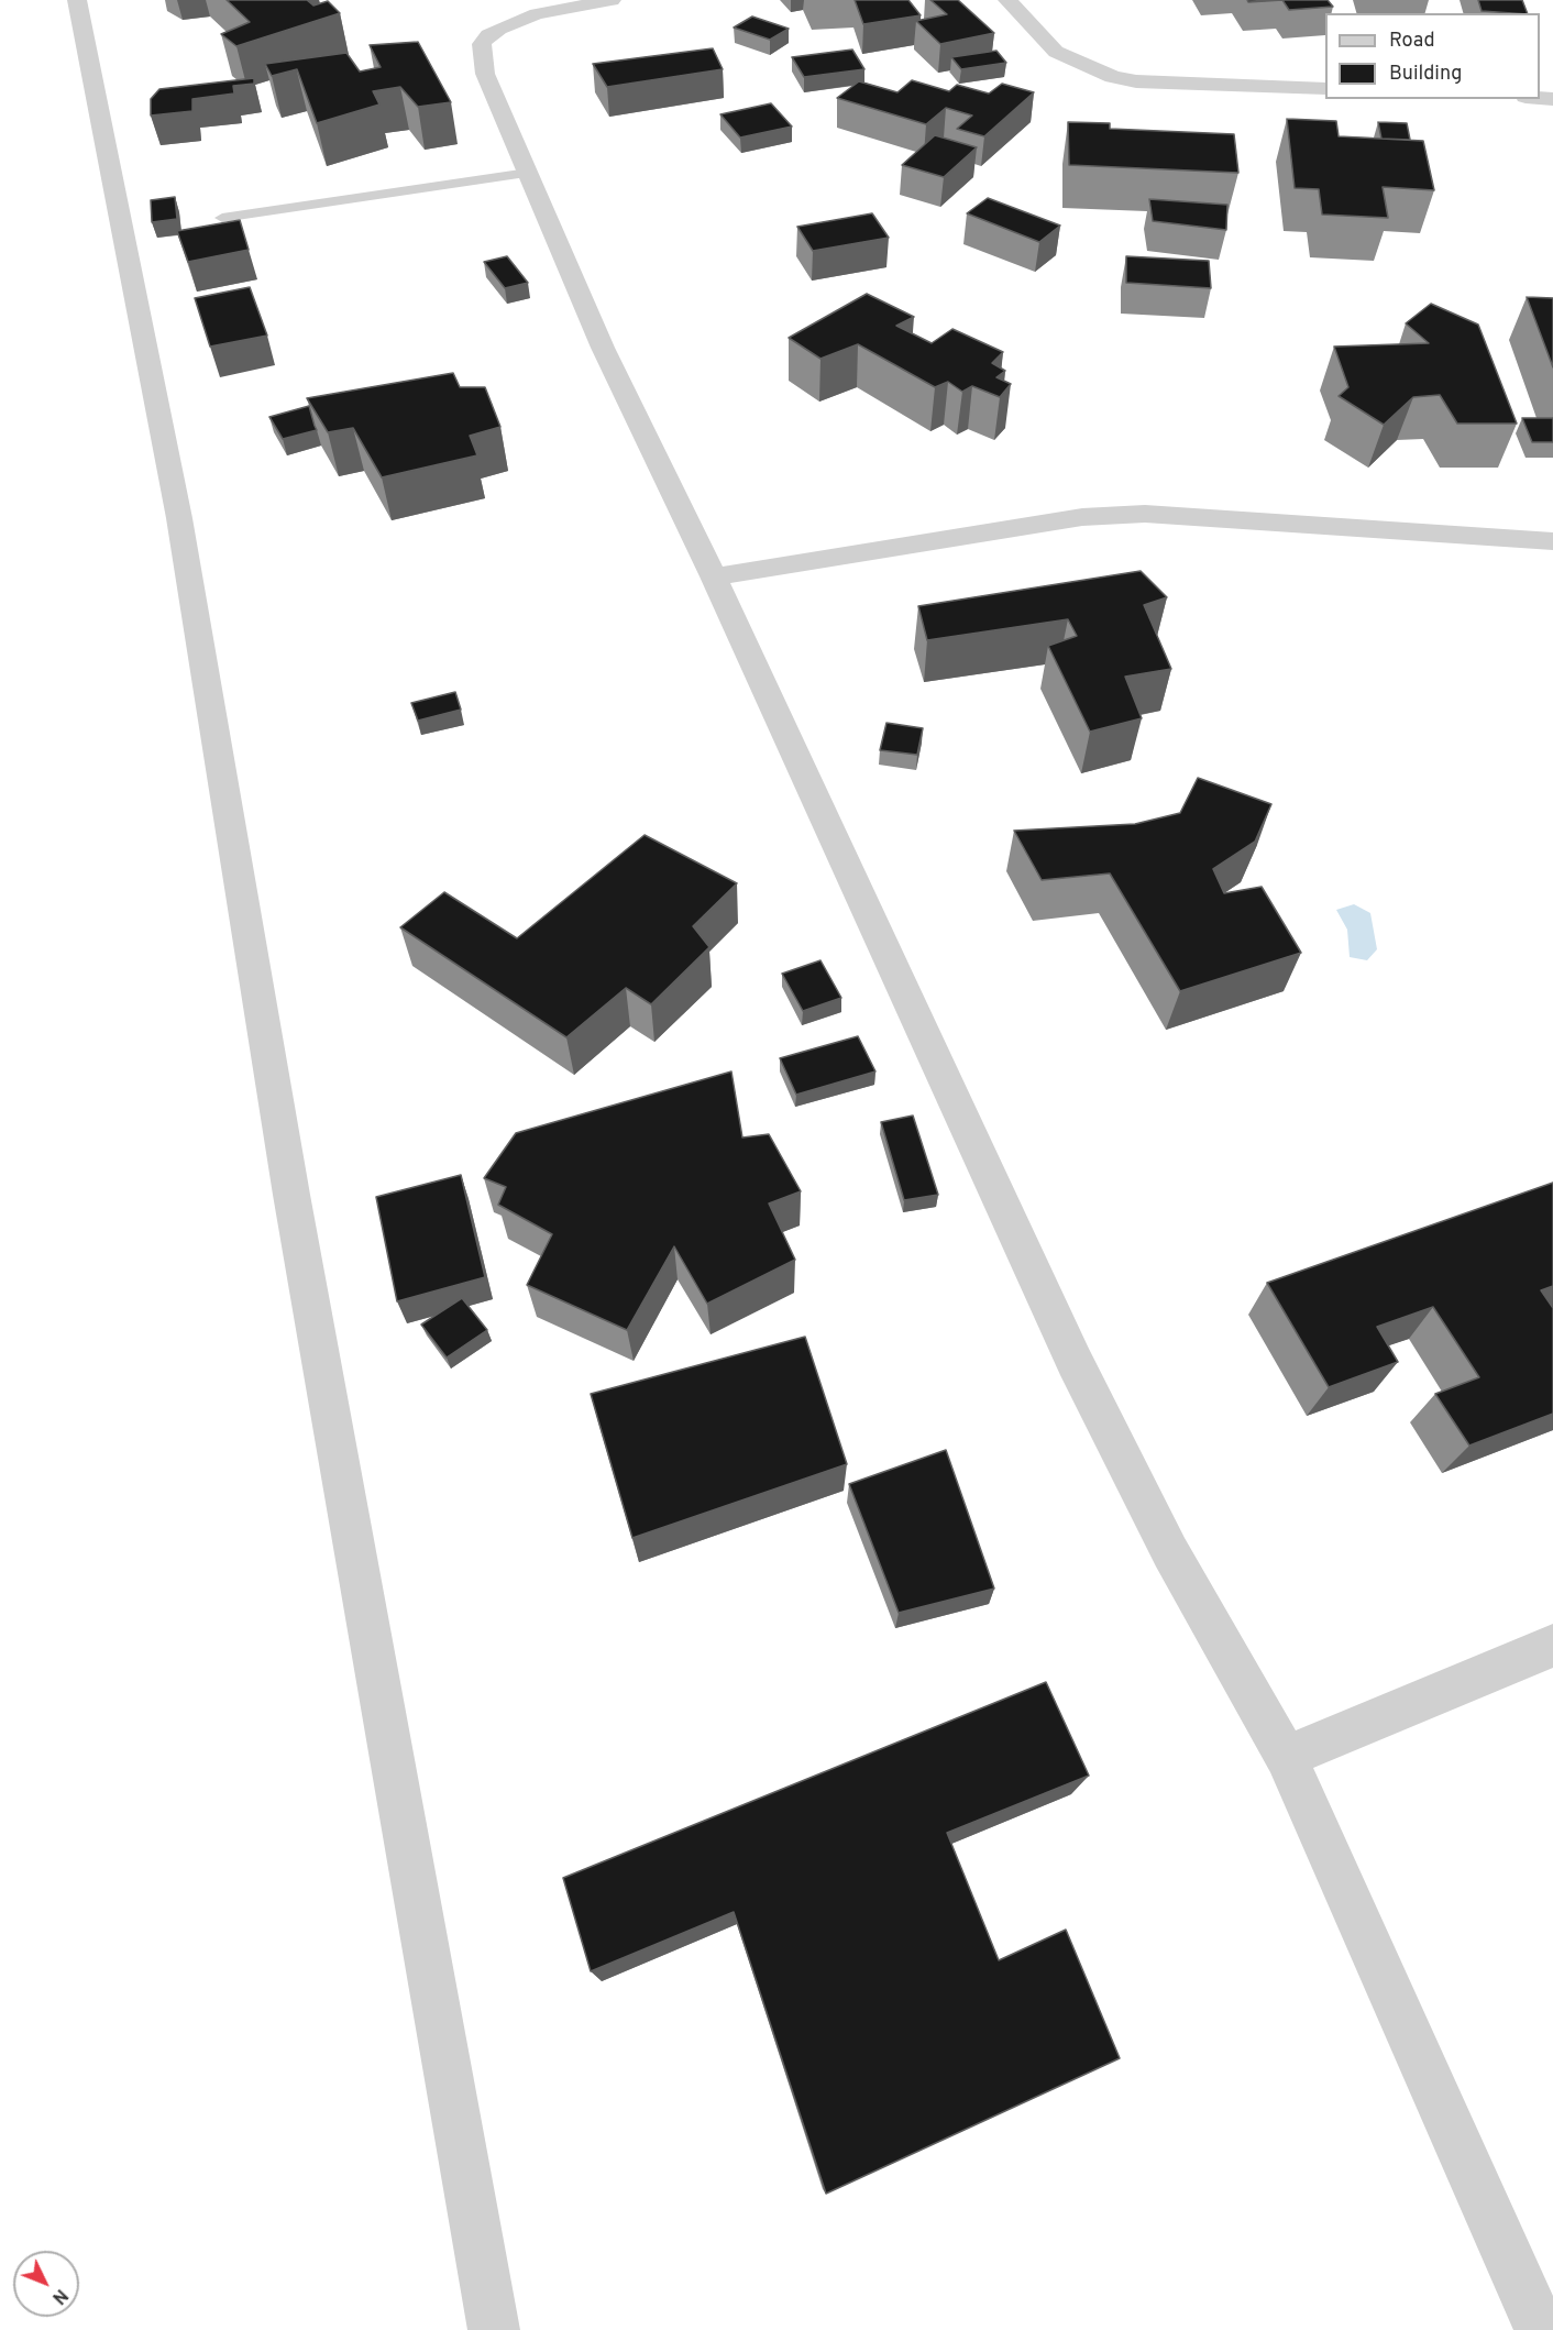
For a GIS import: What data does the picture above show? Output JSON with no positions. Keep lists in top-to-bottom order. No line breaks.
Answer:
{"legend":["Road","Building"],"north":"bottom right"}
